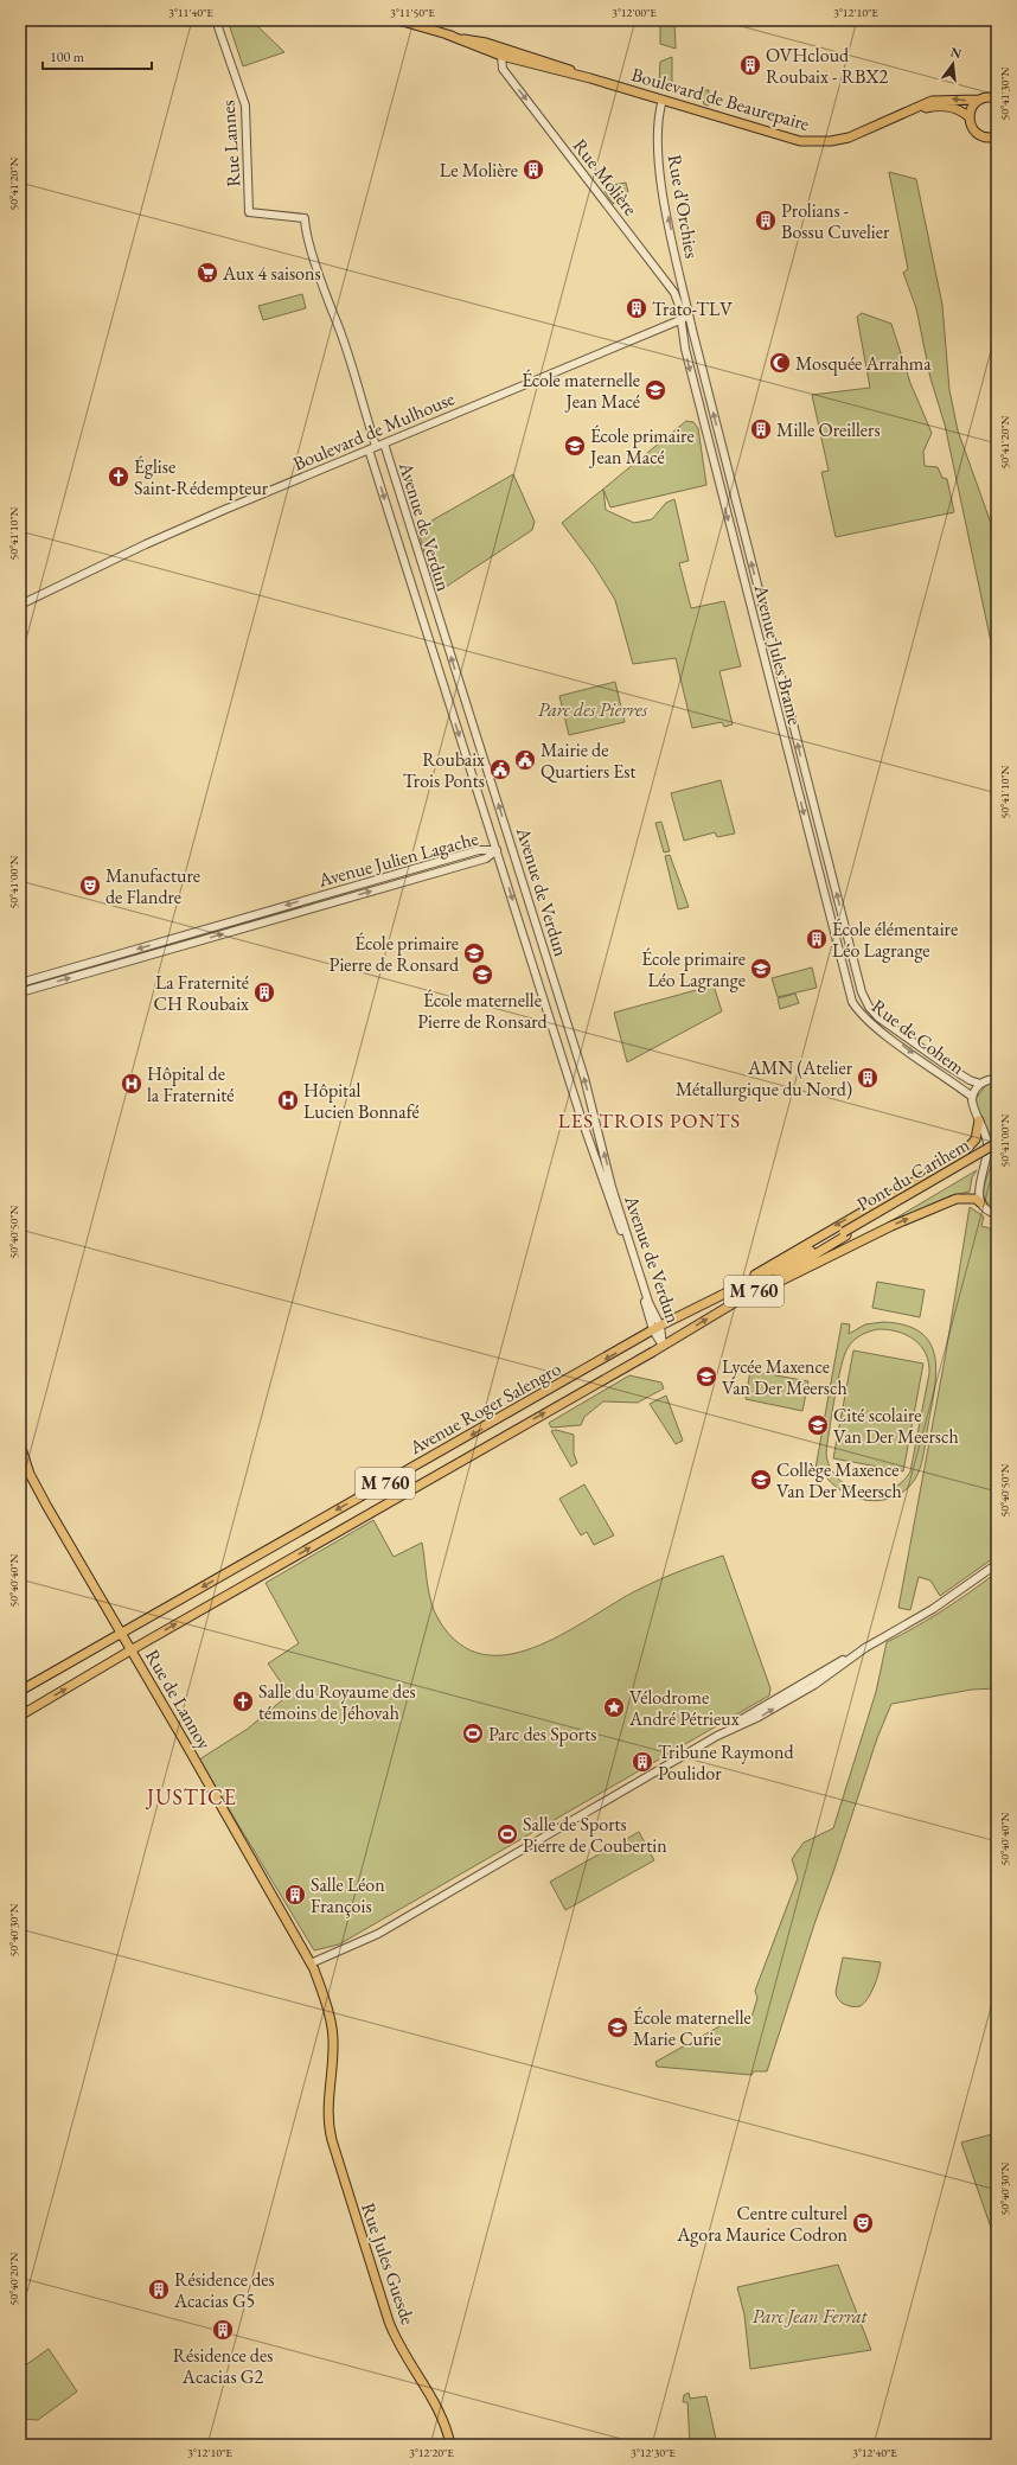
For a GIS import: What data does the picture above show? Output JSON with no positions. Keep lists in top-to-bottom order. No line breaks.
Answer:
{"streets":{"main road":["Boulevard de Beaurepaire","Pont du Carihem","M 760","Avenue Roger Salengro","Rue de Lannoy","Rue Jules Guesde"],"street":["Rue Lannes","Rue Molière","Rue d'Orchies","Boulevard de Mulhouse","Avenue de Verdun","Avenue Jules Brame","Avenue Julien Lagache","Rue de Cohem"]},"crossings":[["Boulevard de Beaurepaire","Rue Molière"],["Boulevard de Beaurepaire","Rue d'Orchies"],["Rue Lannes","Avenue de Verdun"],["Rue Molière","Boulevard de Mulhouse"],["Rue Molière","Avenue Jules Brame"],["Rue d'Orchies","Boulevard de Mulhouse"],["Rue d'Orchies","Avenue Jules Brame"],["Boulevard de Mulhouse","Avenue de Verdun"],["Boulevard de Mulhouse","Avenue Jules Brame"],["Avenue de Verdun","Avenue Julien Lagache"],["Avenue de Verdun","Avenue Roger Salengro"],["Avenue Jules Brame","Rue de Cohem"],["Pont du Carihem","Avenue Roger Salengro"],["M 760","Avenue Roger Salengro"],["M 760","Rue de Lannoy"],["Avenue Roger Salengro","Rue de Lannoy"],["Rue de Lannoy","Rue Jules Guesde"]],"one_way":["Rue Molière","Rue d'Orchies"],"districts":["LES TROIS PONTS","JUSTICE"],"parks":["Parc des Pierres","Parc Jean Ferrat"],"places":{"building":["OVHcloud Roubaix - RBX2","Le Molière","Prolians - Bossu Cuvelier","Trato-TLV","Mille Oreillers","École élémentaire Léo Lagrange","La Fraternité CH Roubaix","AMN (Atelier Métallurgique du Nord)","Tribune Raymond Poulidor","Salle Léon François","Résidence des Acacias G5","Résidence des Acacias G2"],"supermarket":["Aux 4 saisons"],"mosque":["Mosquée Arrahma"],"school or university":["École maternelle Jean Macé","École primaire Jean Macé","École primaire Pierre de Ronsard","École primaire Léo Lagrange","École maternelle Pierre de Ronsard","Lycée Maxence Van Der Meersch","Cité scolaire Van Der Meersch","Collège Maxence Van Der Meersch","École maternelle Marie Curie"],"church":["Église Saint-Rédempteur","Salle du Royaume des témoins de Jéhovah"],"public building":["Mairie de Quartiers Est","Roubaix Trois Ponts"],"theatre":["Manufacture de Flandre","Centre culturel Agora Maurice Codron"],"hospital":["Hôpital de la Fraternité","Hôpital Lucien Bonnafé"],"place":["Vélodrome André Pétrieux"],"sports":["Parc des Sports","Salle de Sports Pierre de Coubertin"]},"scale_bar":"100 m","north":"top","coordinates":["3°11'40\"E","3°11'50\"E","3°12'00\"E","3°12'10\"E","50°41'30\"N","50°41'20\"N","50°41'10\"N","50°41'00\"N","50°40'50\"N","50°40'40\"N","50°40'30\"N","50°40'20\"N","3°12'20\"E","3°12'30\"E","3°12'40\"E"]}
